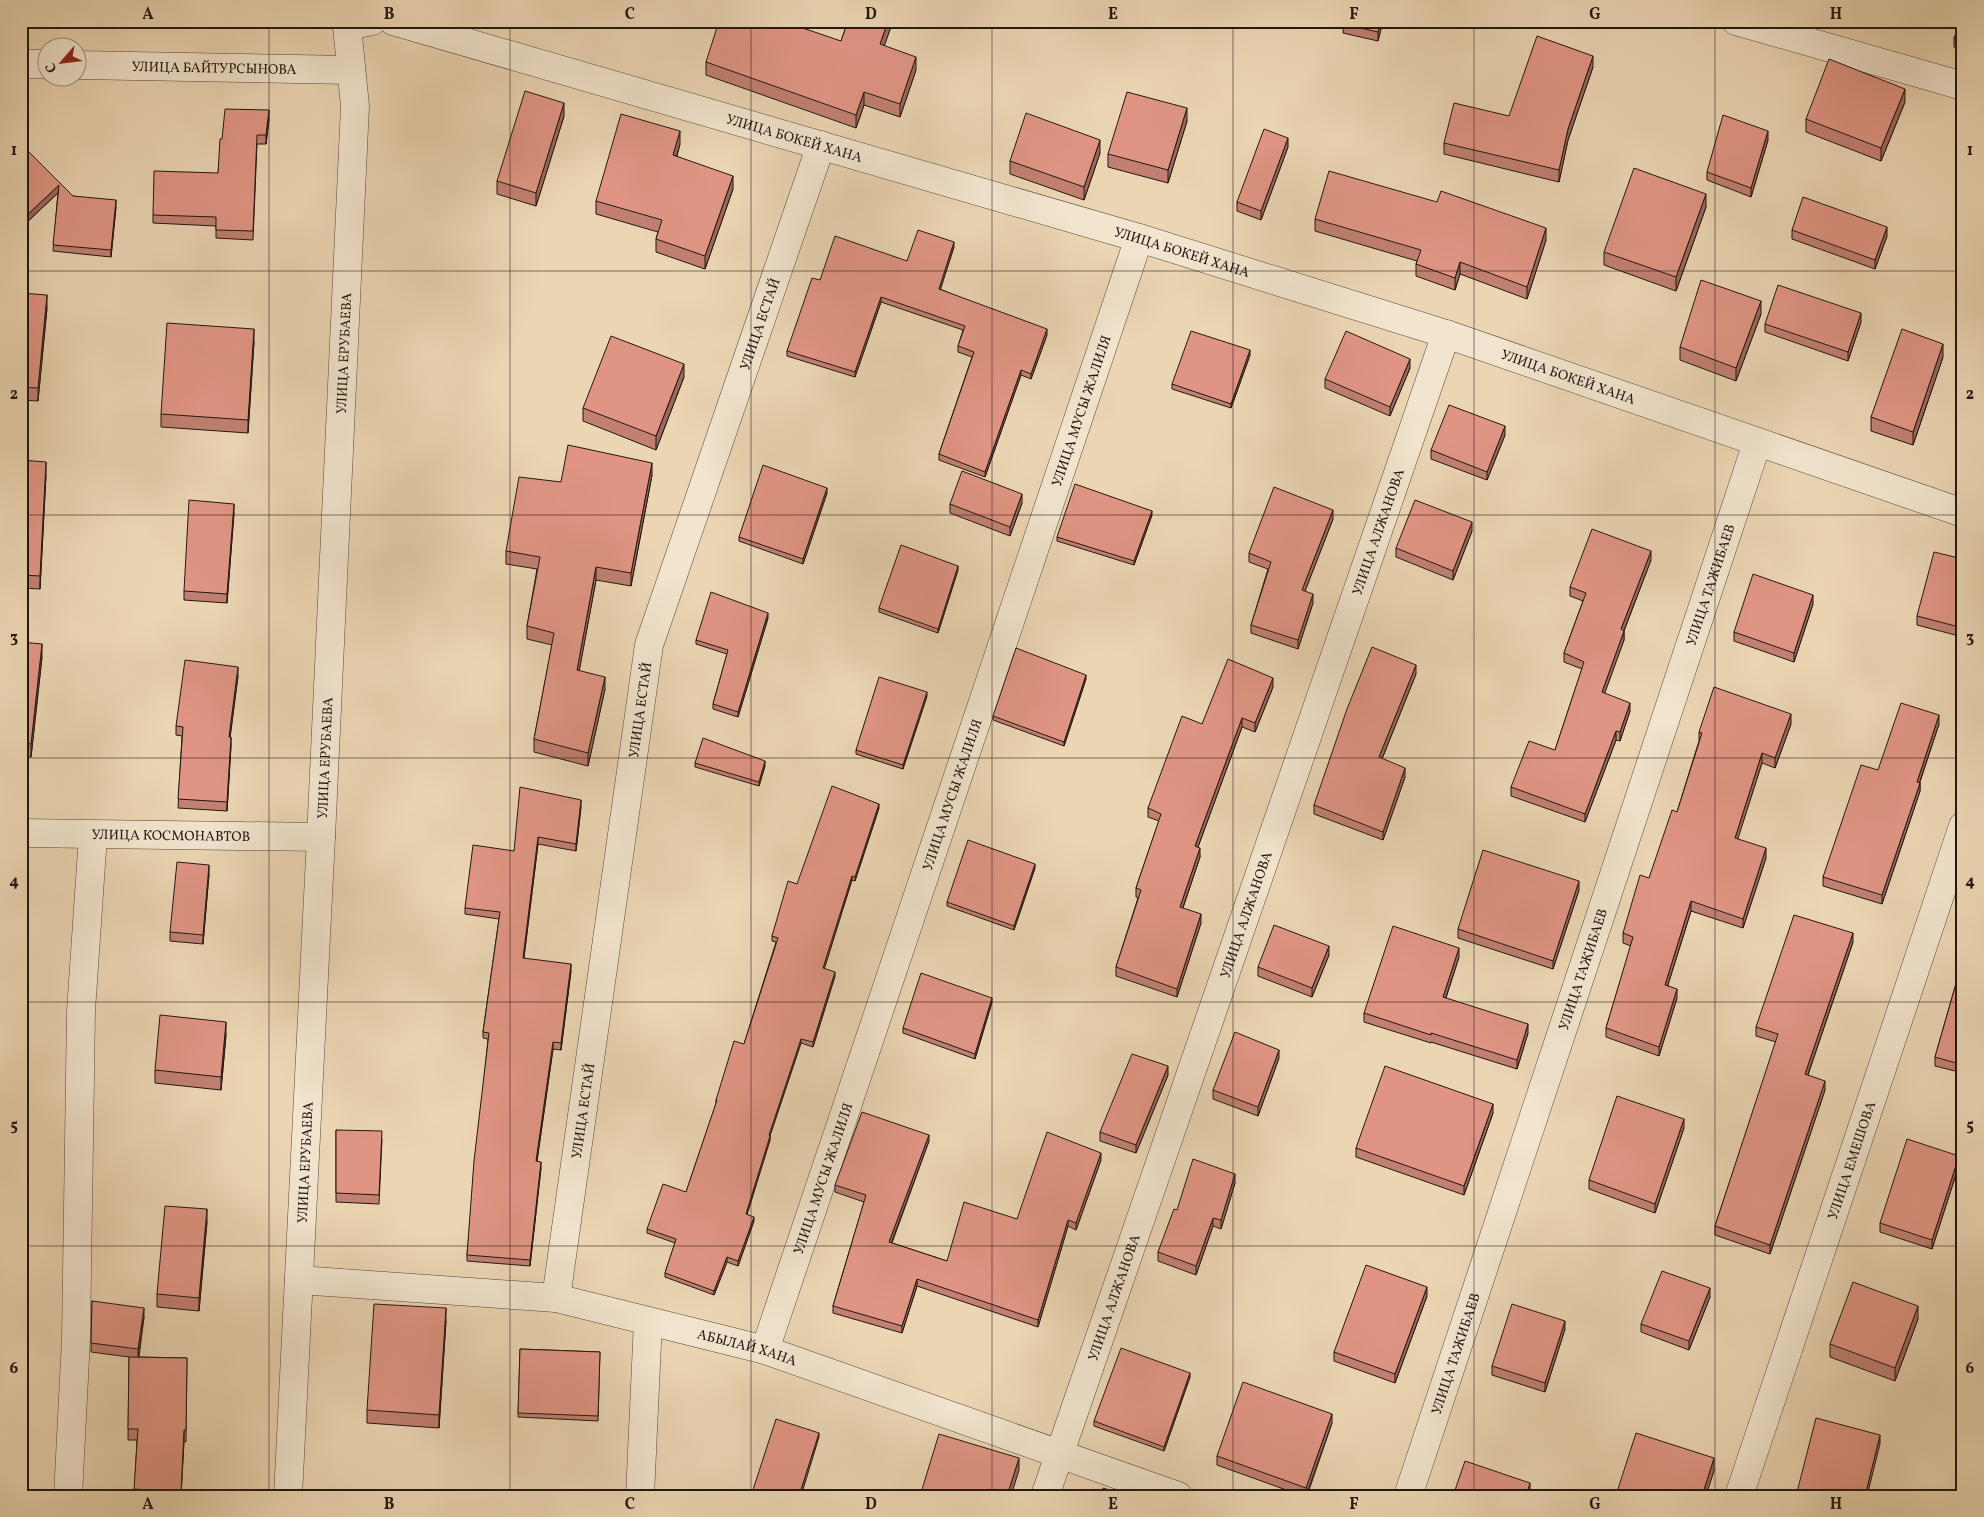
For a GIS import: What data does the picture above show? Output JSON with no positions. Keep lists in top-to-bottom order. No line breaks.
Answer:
{"streets":{"street":["УЛИЦА БАЙТУРСЫНОВА","УЛИЦА БОКЕЙ ХАНА","УЛИЦА ЕСТАЙ","УЛИЦА ЕРУБАЕВА","УЛИЦА МУСЫ ЖАЛИЛЯ","УЛИЦА АЛЖАНОВА","УЛИЦА ТАЖИБАЕВ","УЛИЦА КОСМОНАВТОВ","УЛИЦА ЕМЕШОВА","АБЫЛАЙ ХАНА"]},"crossings":[["УЛИЦА БАЙТУРСЫНОВА","УЛИЦА ЕРУБАЕВА"],["УЛИЦА БОКЕЙ ХАНА","УЛИЦА ЕСТАЙ"],["УЛИЦА БОКЕЙ ХАНА","УЛИЦА МУСЫ ЖАЛИЛЯ"],["УЛИЦА БОКЕЙ ХАНА","УЛИЦА АЛЖАНОВА"],["УЛИЦА БОКЕЙ ХАНА","УЛИЦА ТАЖИБАЕВ"],["УЛИЦА ЕСТАЙ","АБЫЛАЙ ХАНА"],["УЛИЦА ЕРУБАЕВА","УЛИЦА КОСМОНАВТОВ"],["УЛИЦА ЕРУБАЕВА","АБЫЛАЙ ХАНА"],["УЛИЦА МУСЫ ЖАЛИЛЯ","АБЫЛАЙ ХАНА"],["УЛИЦА АЛЖАНОВА","АБЫЛАЙ ХАНА"]],"north":"bottom left","grid":{"columns":["A","B","C","D","E","F","G","H"],"rows":["1","2","3","4","5","6"]}}
